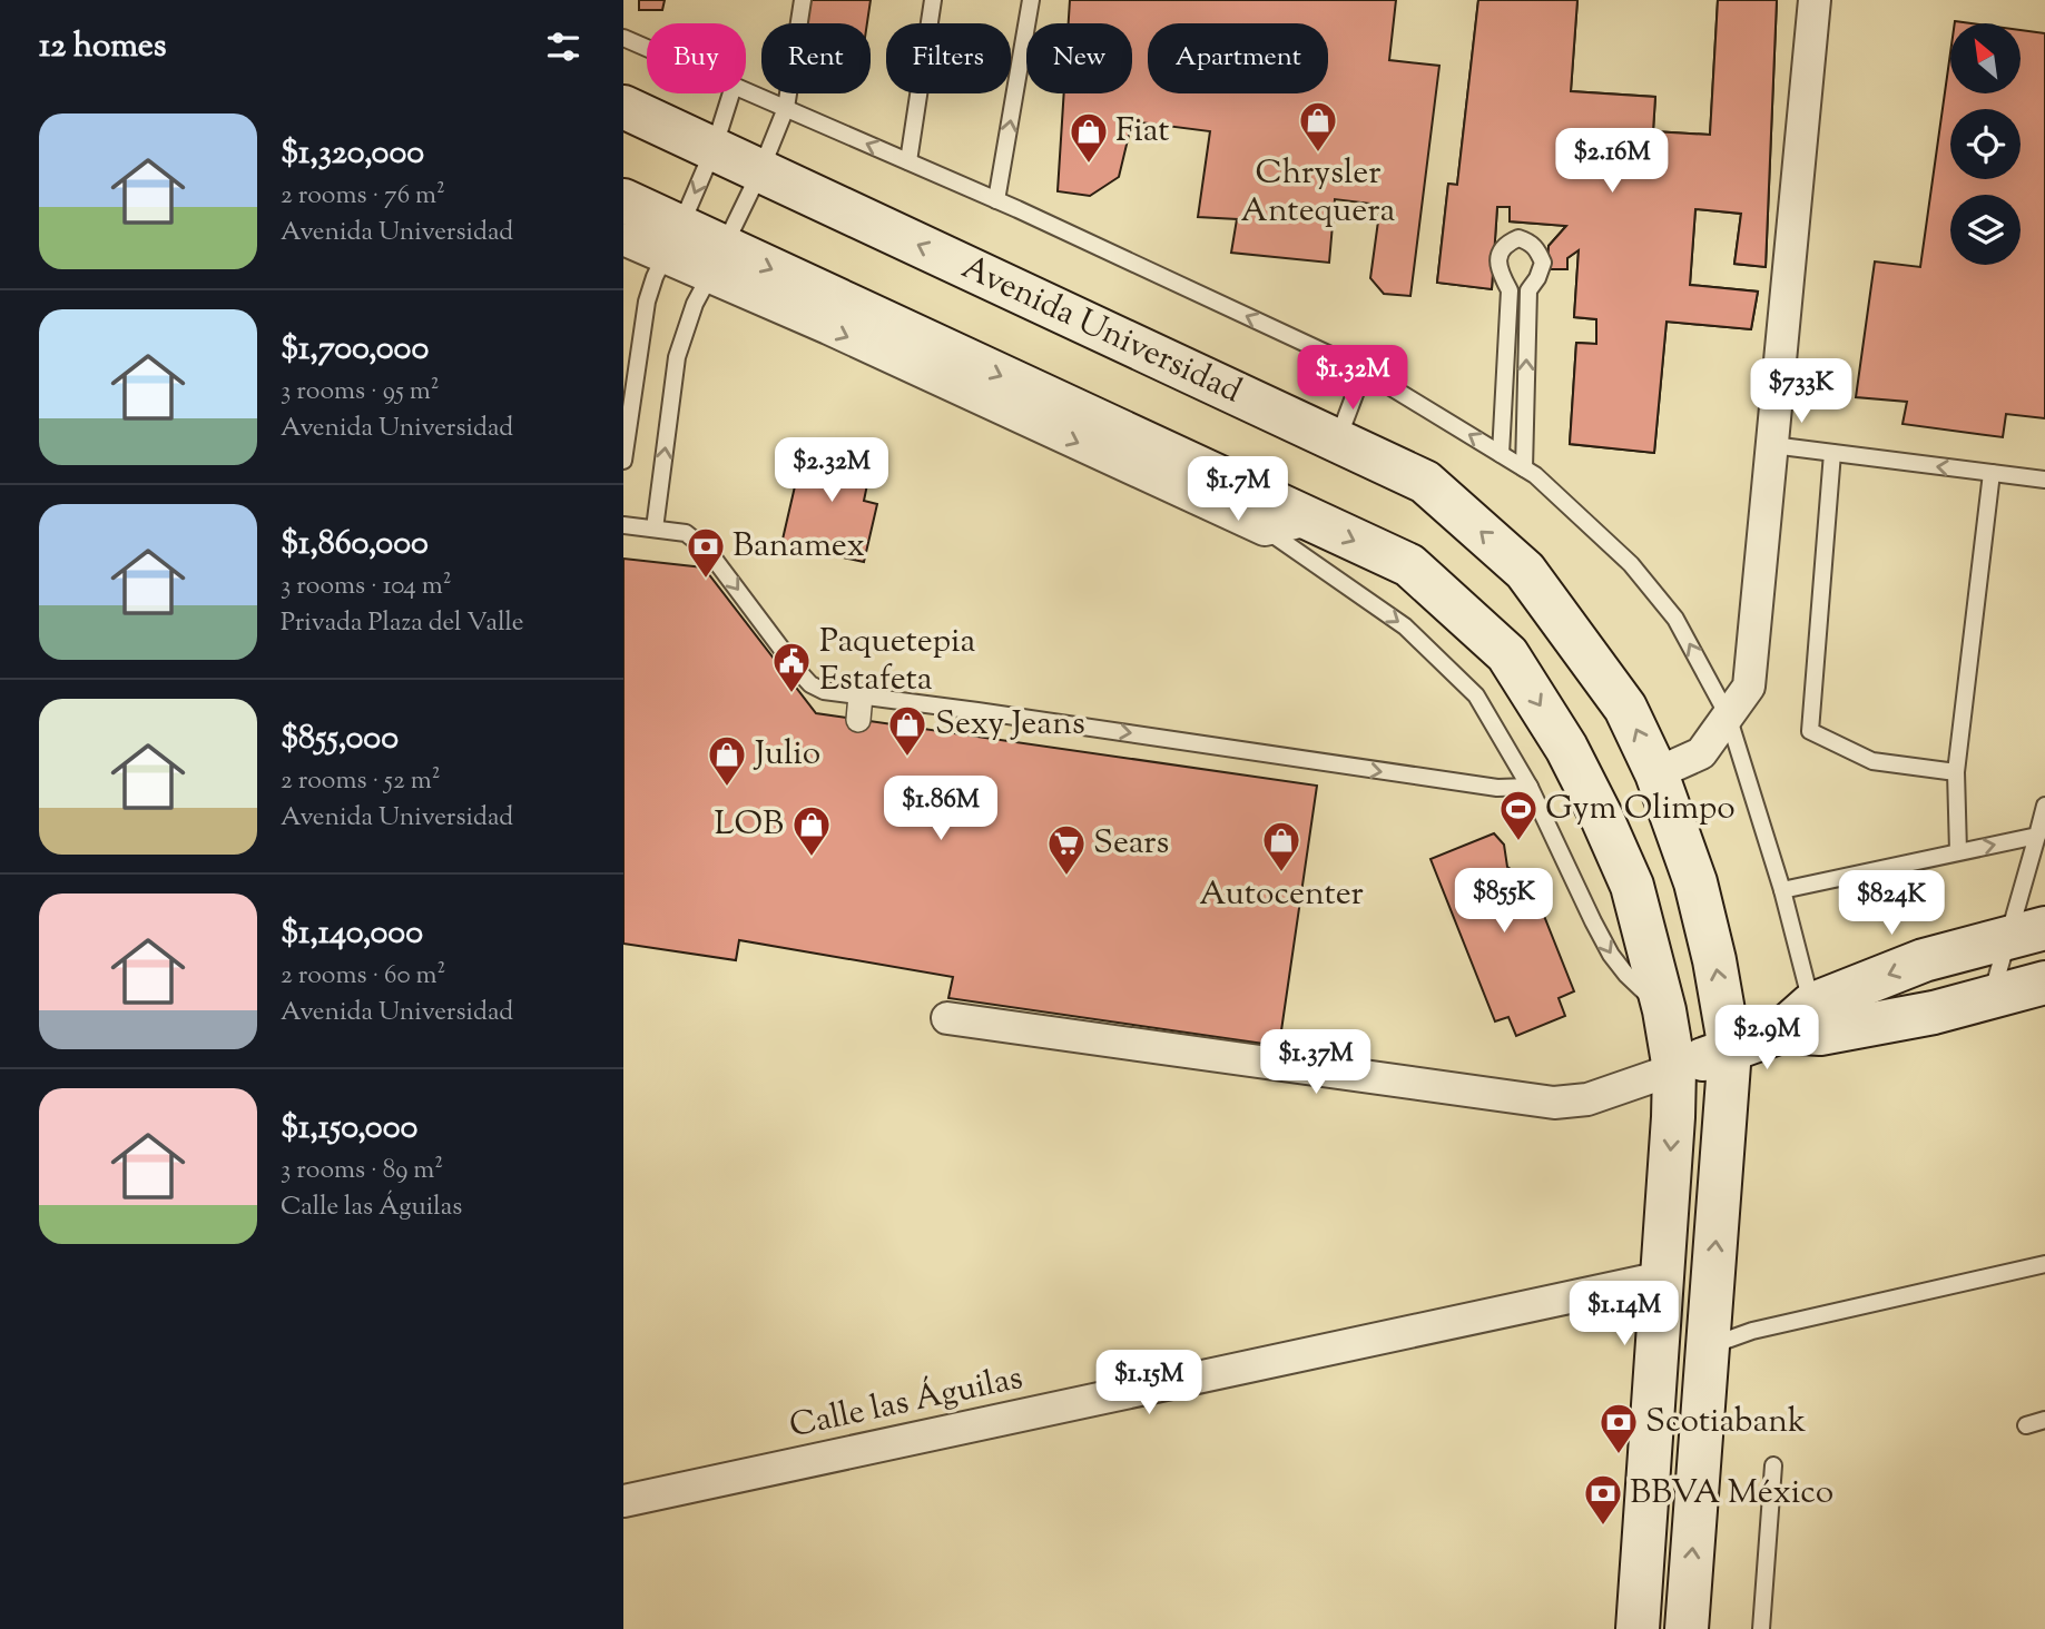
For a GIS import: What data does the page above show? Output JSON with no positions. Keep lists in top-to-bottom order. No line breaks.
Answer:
{"streets":{"main road":["Avenida Universidad"],"street":["Calle las Águilas"]},"places":{"shop":["Chrysler Antequera","Fiat","Sexy Jeans","Julio","LOB","Autocenter"],"bank":["Banamex","Scotiabank","BBVA México"],"public building":["Paquetepia Estafeta"],"sports":["Gym Olimpo"],"supermarket":["Sears"]},"north":"top left","page":{"heading":"12 homes","chip":["Buy","Rent","Filters","New","Apartment"],"list":[{"name":"$1,320,000","note":"2 rooms · 76 m² · Avenida Universidad"},{"name":"$1,700,000","note":"3 rooms · 95 m² · Avenida Universidad"},{"name":"$1,860,000","note":"3 rooms · 104 m² · Privada Plaza del Valle"},{"name":"$855,000","note":"2 rooms · 52 m² · Avenida Universidad"},{"name":"$1,140,000","note":"2 rooms · 60 m² · Avenida Universidad"},{"name":"$1,150,000","note":"3 rooms · 89 m² · Calle las Águilas"}],"price":["$2.16M","$1.32M","$733K","$2.32M","$1.7M","$1.86M","$855K","$824K","$2.9M","$1.37M","$1.14M","$1.15M"]}}
